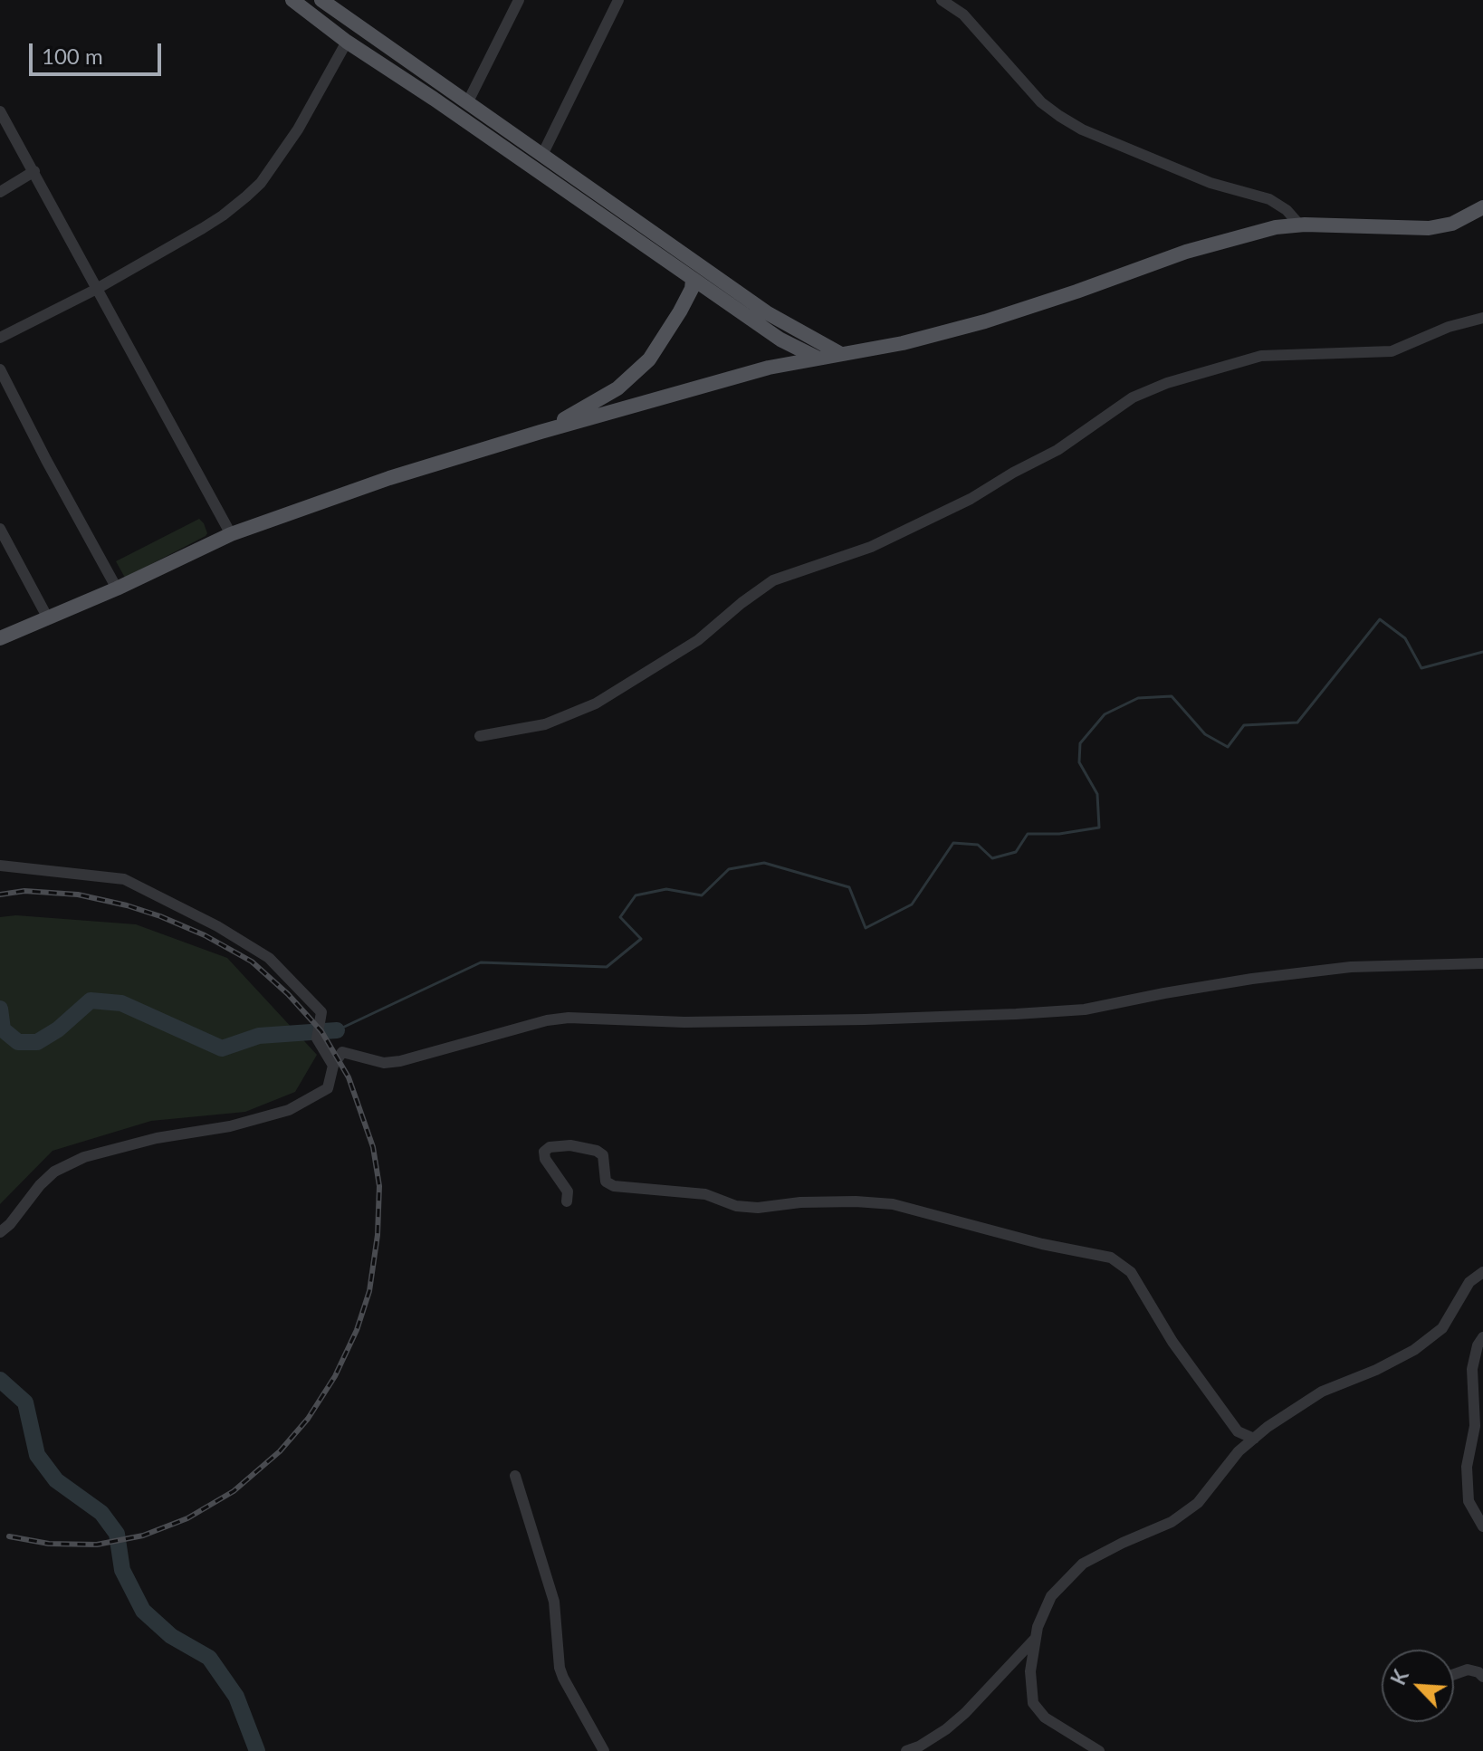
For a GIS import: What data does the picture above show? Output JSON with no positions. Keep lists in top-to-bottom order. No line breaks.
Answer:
{"scale_bar":"100 m","north":"top left"}
